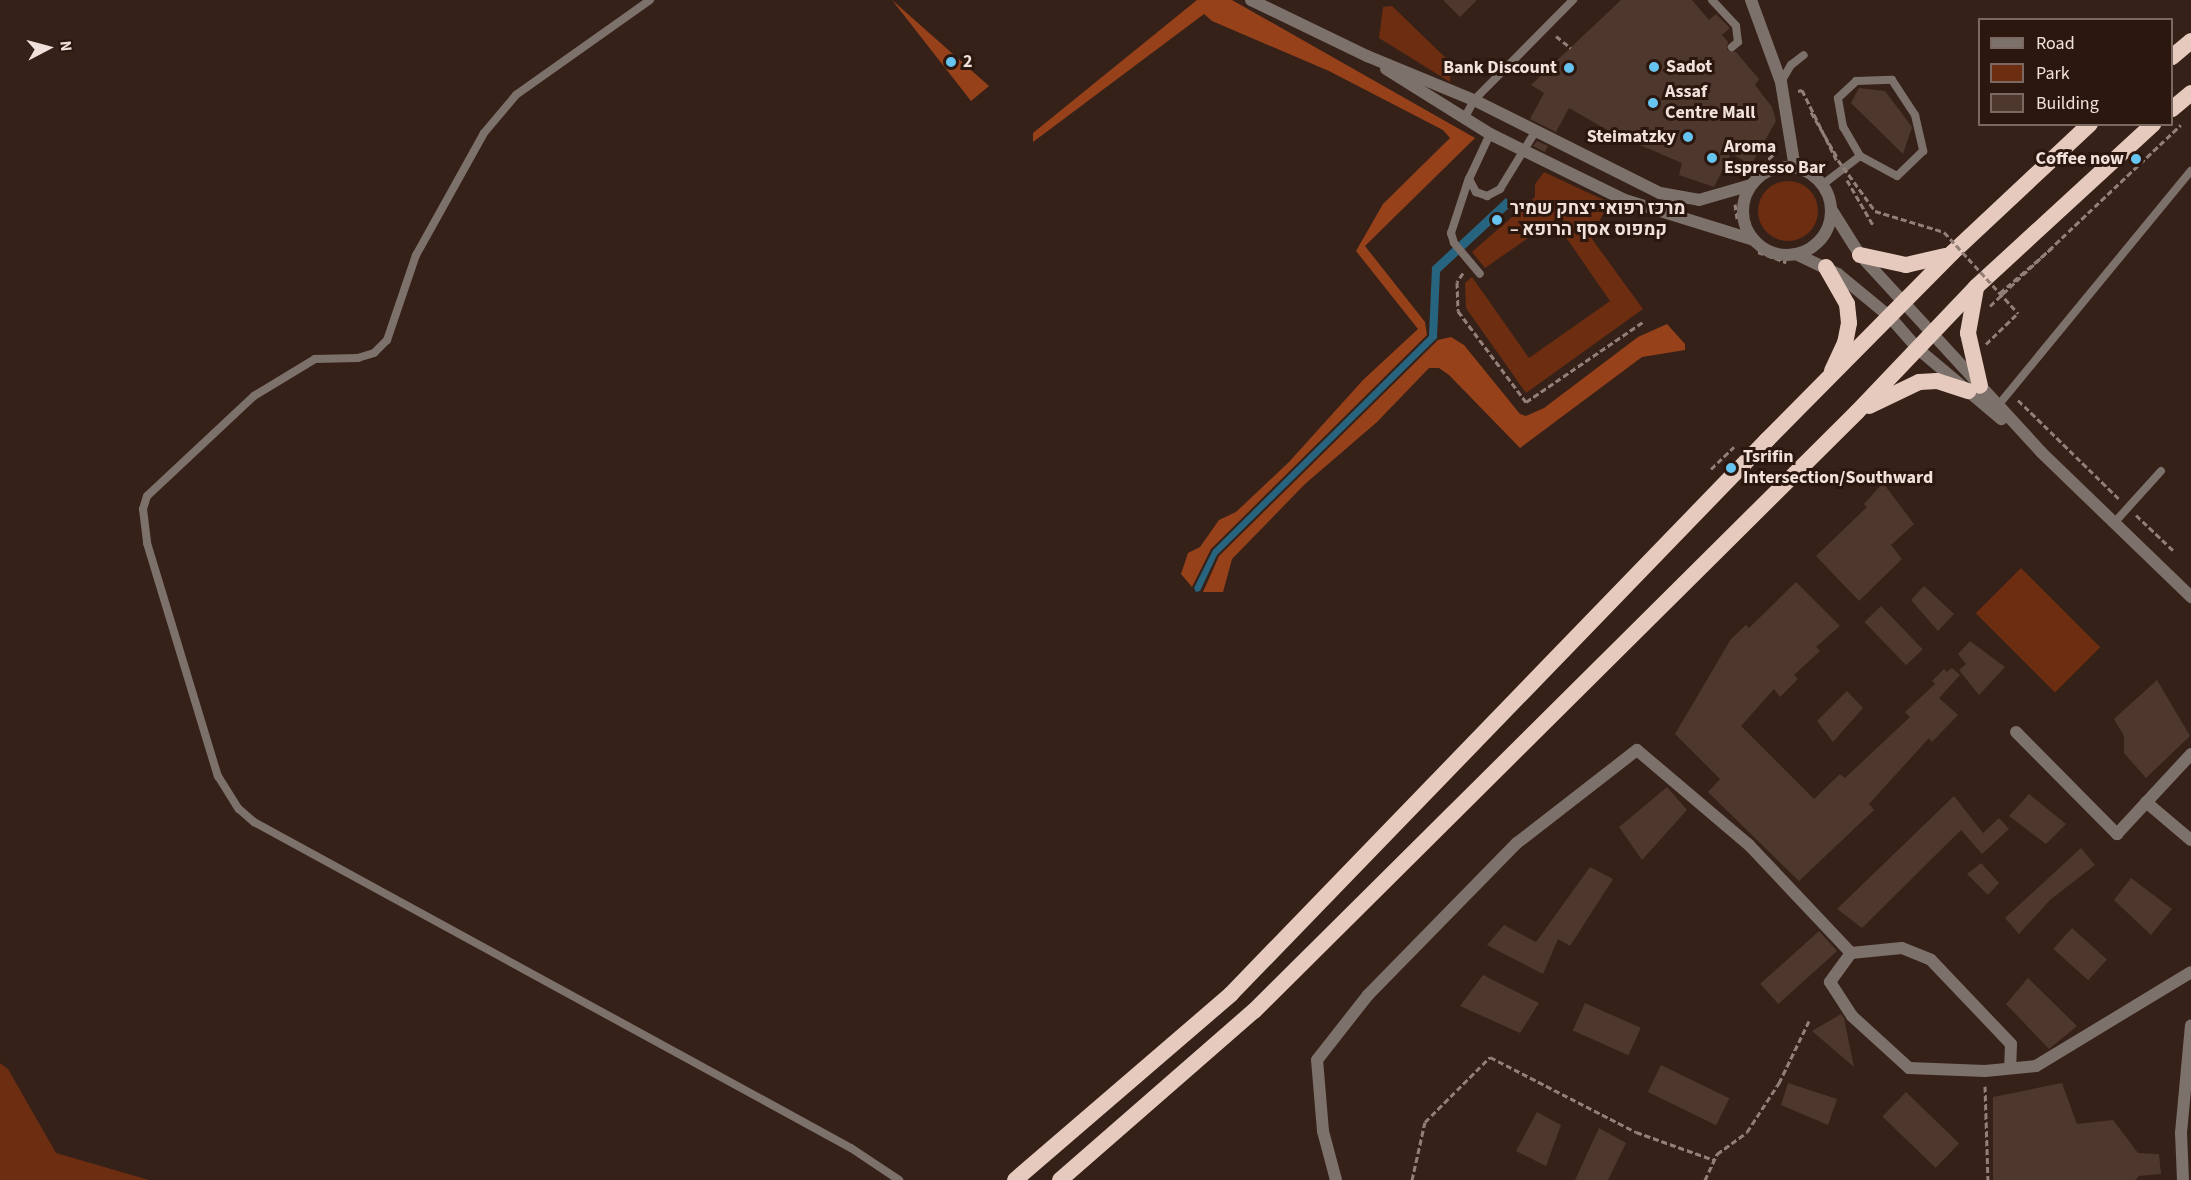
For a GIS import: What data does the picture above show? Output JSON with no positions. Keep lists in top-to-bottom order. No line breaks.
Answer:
{"places":["2","Sadot","Bank Discount","Assaf Centre Mall","Steimatzky","Aroma Espresso Bar","Coffee now","מרכז רפואי יצחק שמיר – קמפוס אסף הרופא","Tsrifin Intersection/Southward"],"legend":["Road","Park","Building"],"north":"right"}
